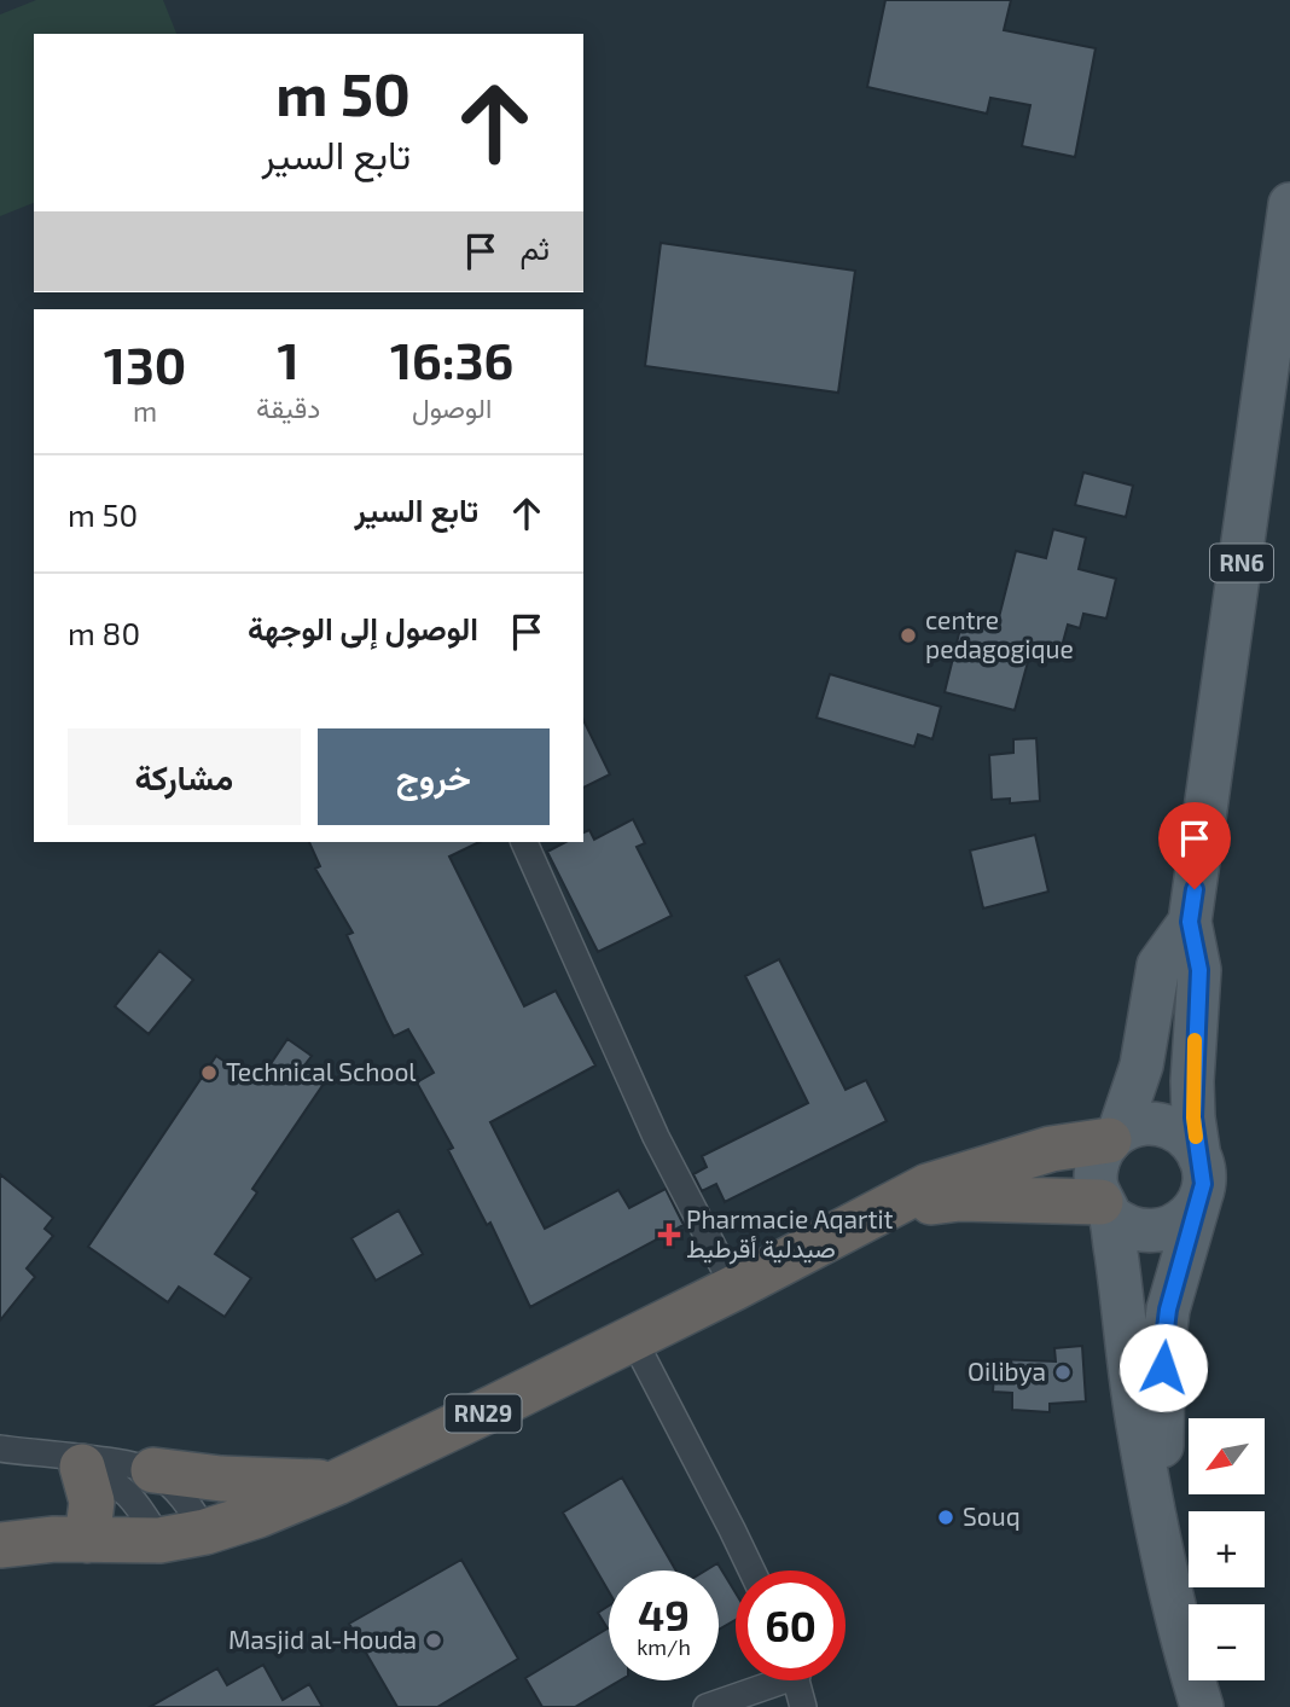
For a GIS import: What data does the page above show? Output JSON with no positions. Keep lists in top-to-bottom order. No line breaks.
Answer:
{"streets":{"highway":["RN29"],"main road":["RN6"]},"crossings":[["RN6","RN29"]],"places":{"other":["centre pedagogique","Technical School","Oilibya","Souq","Masjid al-Houda"],"health":["Pharmacie Aqartit صيدلية أقرطيط"]},"north":"bottom left","page":{"turn":["50 m","تابع السير"],"then":"ثم","eta":["16:36","الوصول","1","دقيقة","130","m"],"list":[{"name":"تابع السير","value":"50 m"},{"name":"الوصول إلى الوجهة","value":"80 m"}],"buttons":["خروج","مشاركة"],"map_buttons":["+","−"],"speed":"49 km/h","limit":"60"}}
